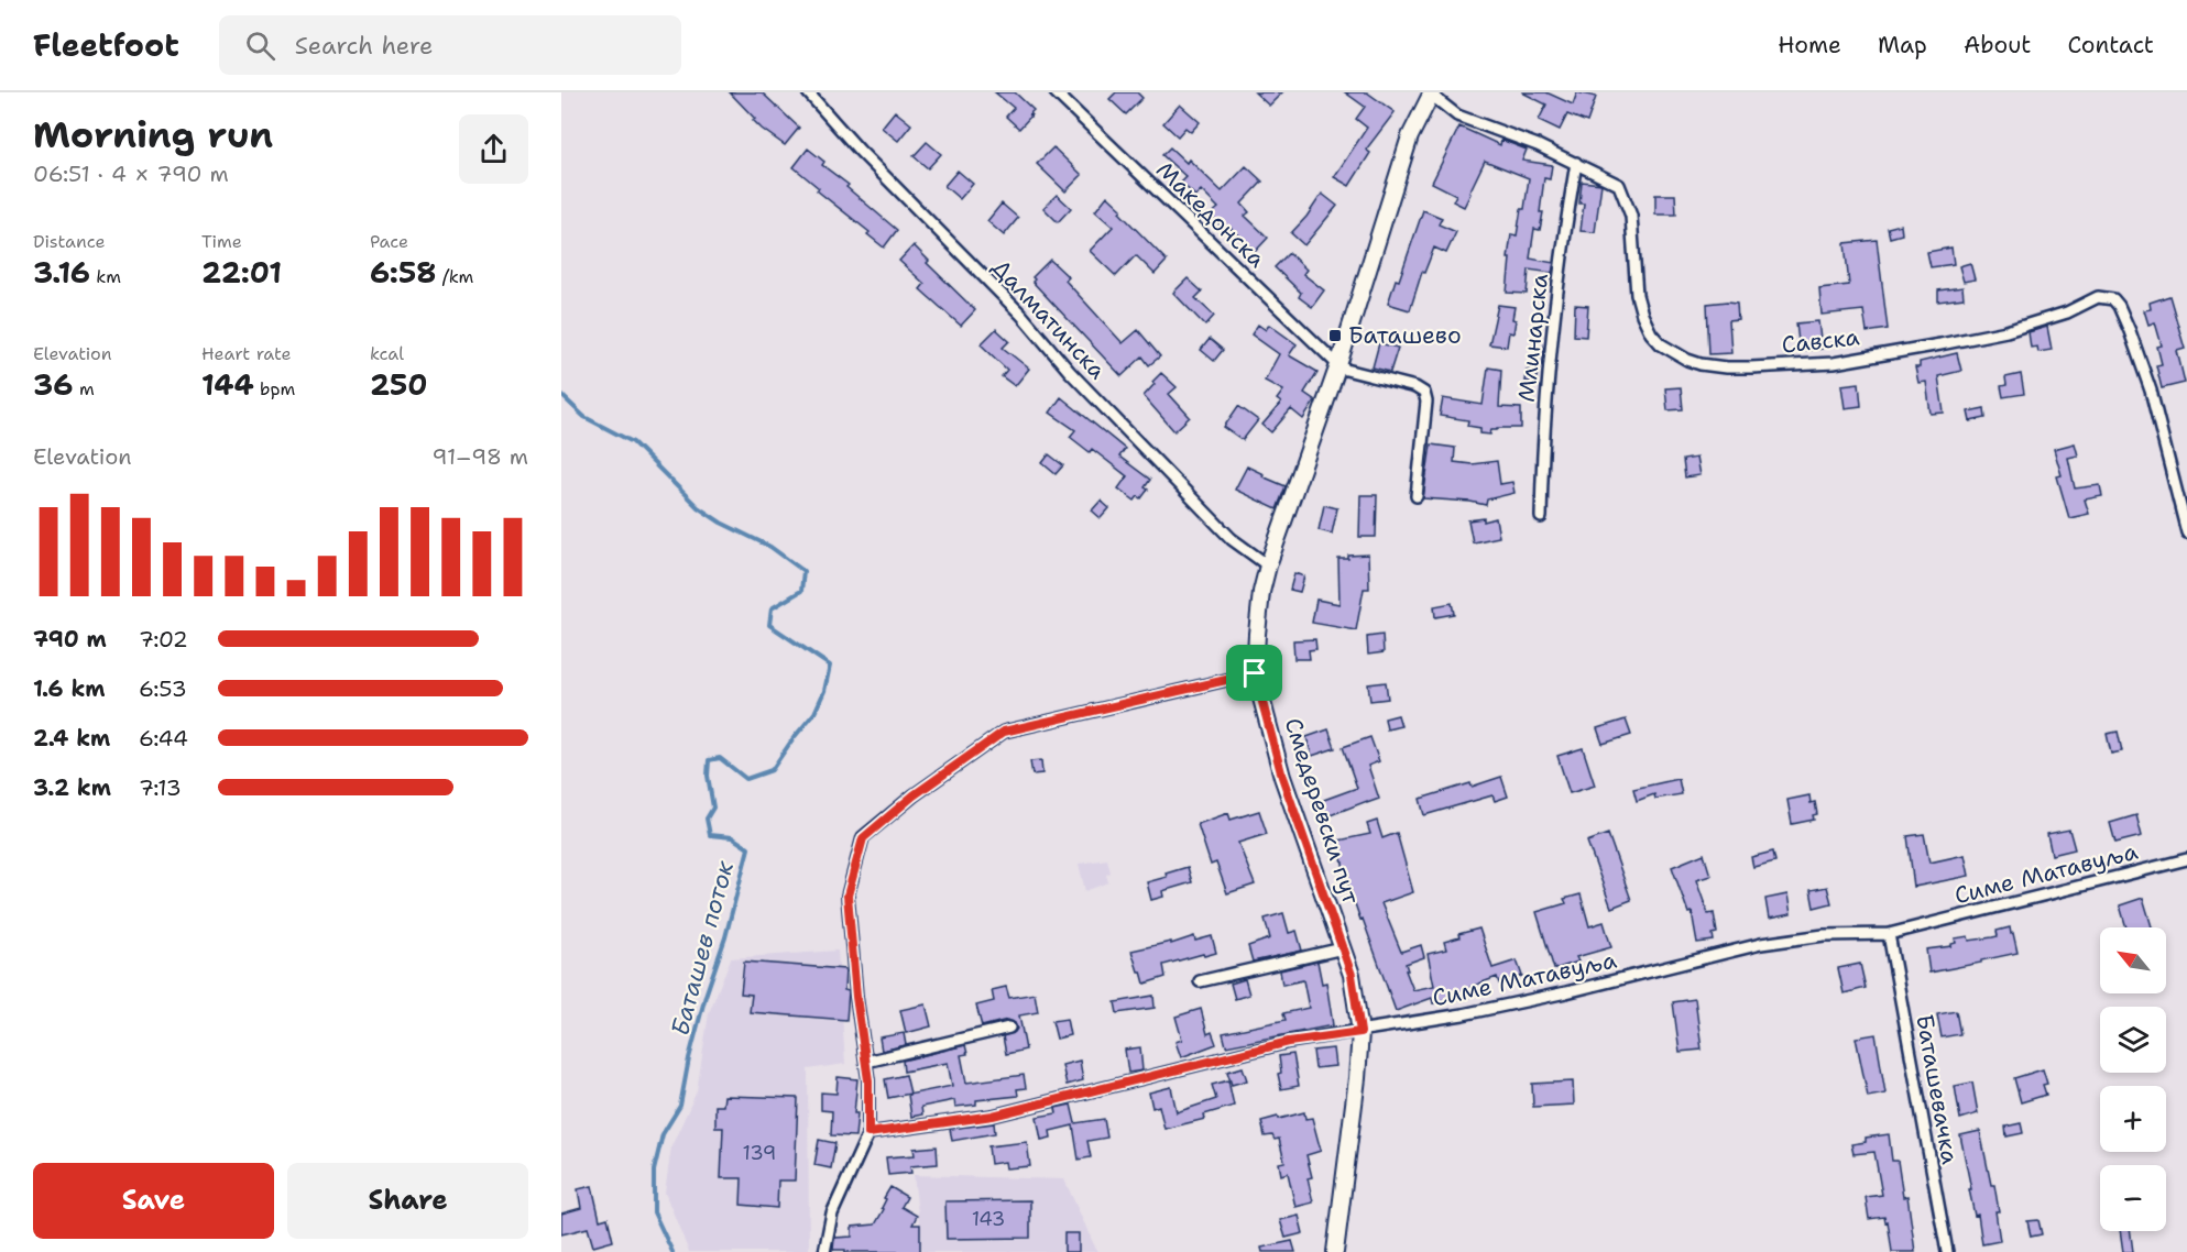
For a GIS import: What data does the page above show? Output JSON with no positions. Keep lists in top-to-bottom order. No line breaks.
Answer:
{"streets":{"street":["Македонска","Далматинска","Млинарска","Савска","Смедеревски пут","Симе Матавуља","Баташевачка"]},"crossings":[["Македонска","Смедеревски пут"],["Далматинска","Смедеревски пут"],["Млинарска","Савска"],["Савска","Смедеревски пут"],["Смедеревски пут","Симе Матавуља"],["Симе Матавуља","Баташевачка"]],"water":["Баташев поток"],"places":{"transit":["Баташево"]},"house_numbers":["139","143"],"north":"top left","page":{"header":"Fleetfoot","search":"Search here","nav":["Home","Map","About","Contact"],"heading":["Morning run","06:51 · 4 × 790 m"],"stats":[["Distance","3.16 km"],["Time","22:01"],["Pace","6:58 /km"],["Elevation","36 m"],["Heart rate","144 bpm"],["kcal","250"]],"chart":["Elevation","91–98 m"],"list":[{"name":"790 m","note":"7:02"},{"name":"1.6 km","note":"6:53"},{"name":"2.4 km","note":"6:44"},{"name":"3.2 km","note":"7:13"}],"map_buttons":["+","−"],"buttons":["Save","Share"]}}
